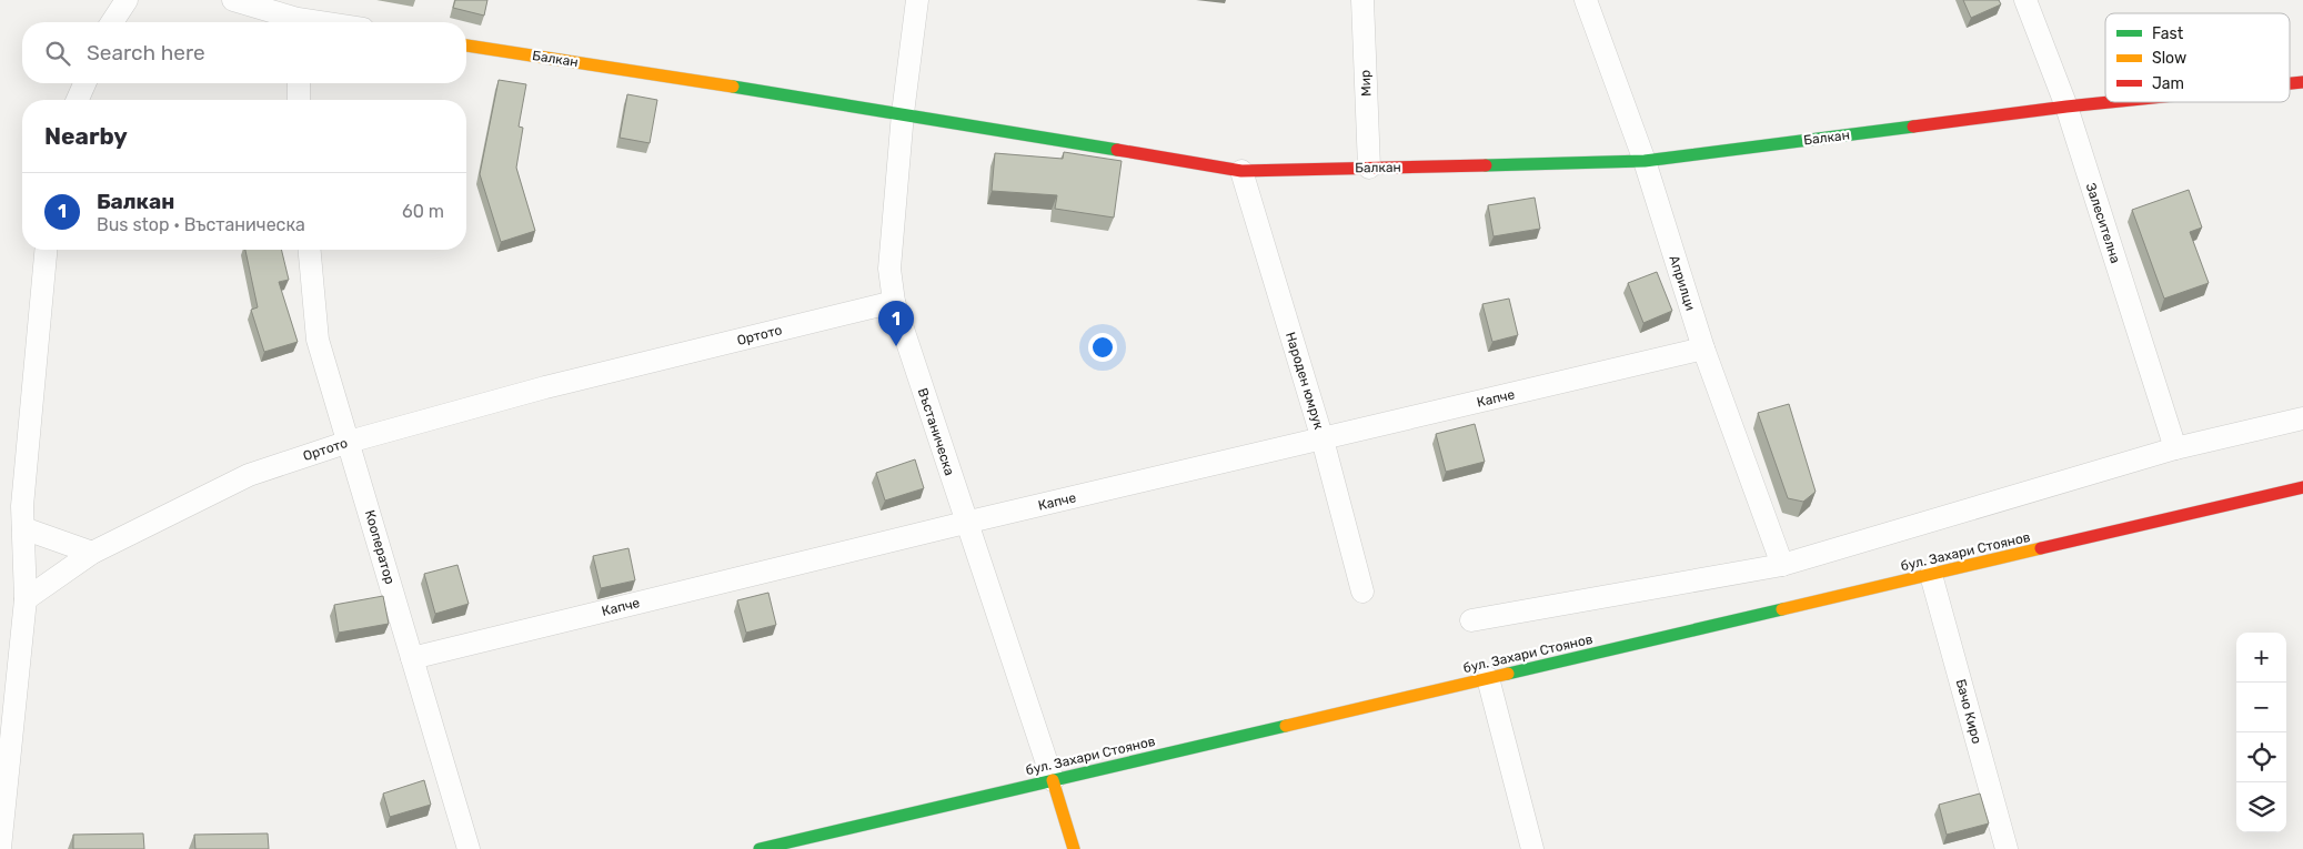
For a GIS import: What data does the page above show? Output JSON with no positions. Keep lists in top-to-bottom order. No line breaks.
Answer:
{"streets":{"street":["Балкан","Мир","Залесителна","Априлци","Ортото","Народен юмрук","Капче","Въстаническа","Кооператор","бул. Захари Стоянов","Бачо Киро"]},"crossings":[["Балкан","Мир"],["Балкан","Залесителна"],["Балкан","Априлци"],["Балкан","Народен юмрук"],["Балкан","Въстаническа"],["Априлци","Капче"],["Ортото","Въстаническа"],["Ортото","Кооператор"],["Народен юмрук","Капче"],["Капче","Въстаническа"],["Капче","Кооператор"],["Въстаническа","бул. Захари Стоянов"],["бул. Захари Стоянов","Бачо Киро"]],"legend":["Fast","Slow","Jam"],"page":{"search":"Search here","heading":"Nearby","list":[{"mark":"1","name":"Балкан","note":"Bus stop · Въстаническа","value":"60 m"}],"pins":"1","map_buttons":["+","−"]}}
